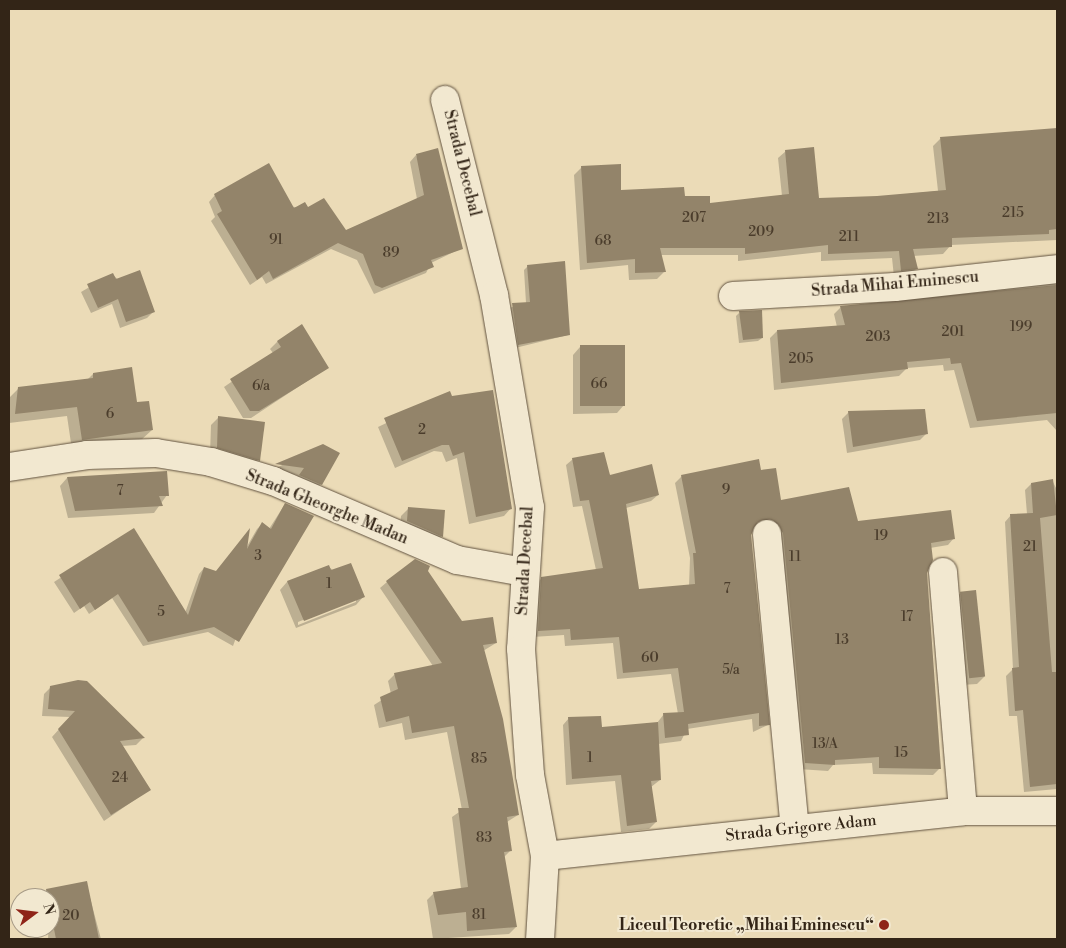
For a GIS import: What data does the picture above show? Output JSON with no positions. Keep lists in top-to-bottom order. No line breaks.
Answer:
{"streets":{"street":["Strada Decebal","Strada Mihai Eminescu","Strada Gheorghe Madan","Strada Grigore Adam"]},"crossings":[["Strada Decebal","Strada Gheorghe Madan"],["Strada Decebal","Strada Grigore Adam"]],"places":["Liceul Teoretic „Mihai Eminescu“"],"house_numbers":["215","207","213","209","211","91","68","89","199","201","203","205","66","6/a","6","2","9","7","19","21","3","11","1","7","5","17","13","60","5/a","13/A","15","1","85","24","83","81","20"],"north":"right"}
